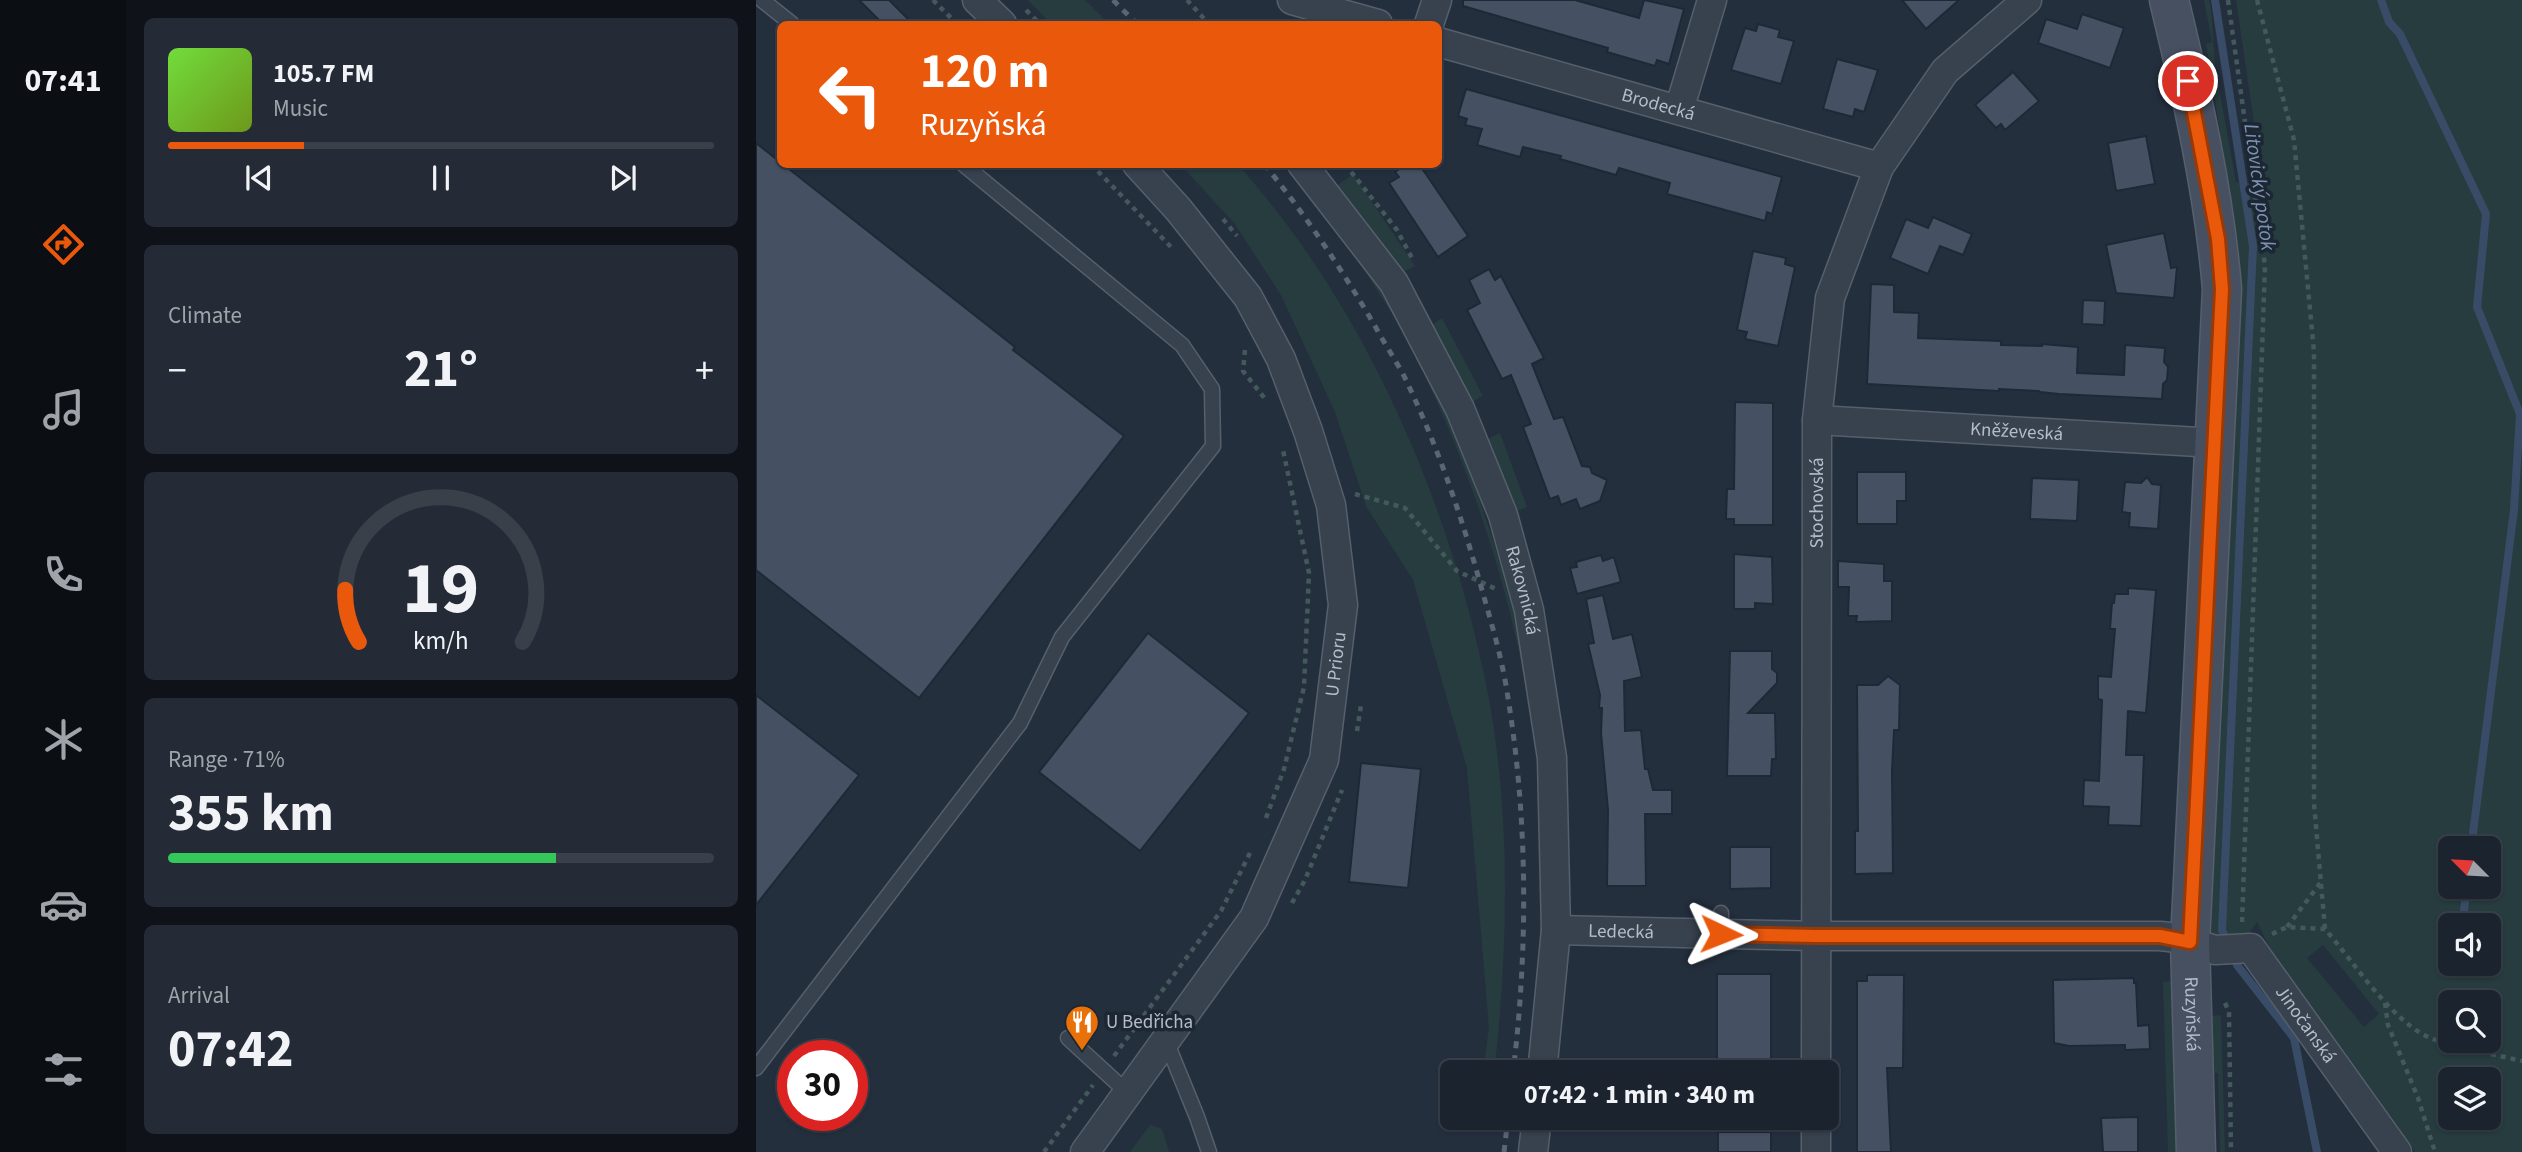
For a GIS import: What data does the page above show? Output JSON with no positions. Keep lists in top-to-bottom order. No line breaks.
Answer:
{"streets":{"street":["Brodecká","Kněževeská","Stochovská","Rakovnická","U Prioru","Ledecká","Ruzyňská","Jinočanská"]},"crossings":[["Brodecká","Stochovská"],["Kněževeská","Stochovská"],["Kněževeská","Ruzyňská"],["Stochovská","Ledecká"],["Rakovnická","Ledecká"],["Ledecká","Ruzyňská"],["Ledecká","Jinočanská"],["Ruzyňská","Jinočanská"]],"water":["Litovický potok"],"places":{"restaurant":["U Bedřicha"]},"north":"top left","page":{"tabs":"07:41","turn":["120 m","Ruzyňská"],"song":["105.7 FM","Music"],"tile":["Climate",["Range · 71%","355 km"],["Arrival","07:42"]],"heat":["−","21°","+"],"limit":"30","trip":"07:42 · 1 min · 340 m","gauge":["19","km/h"]}}
